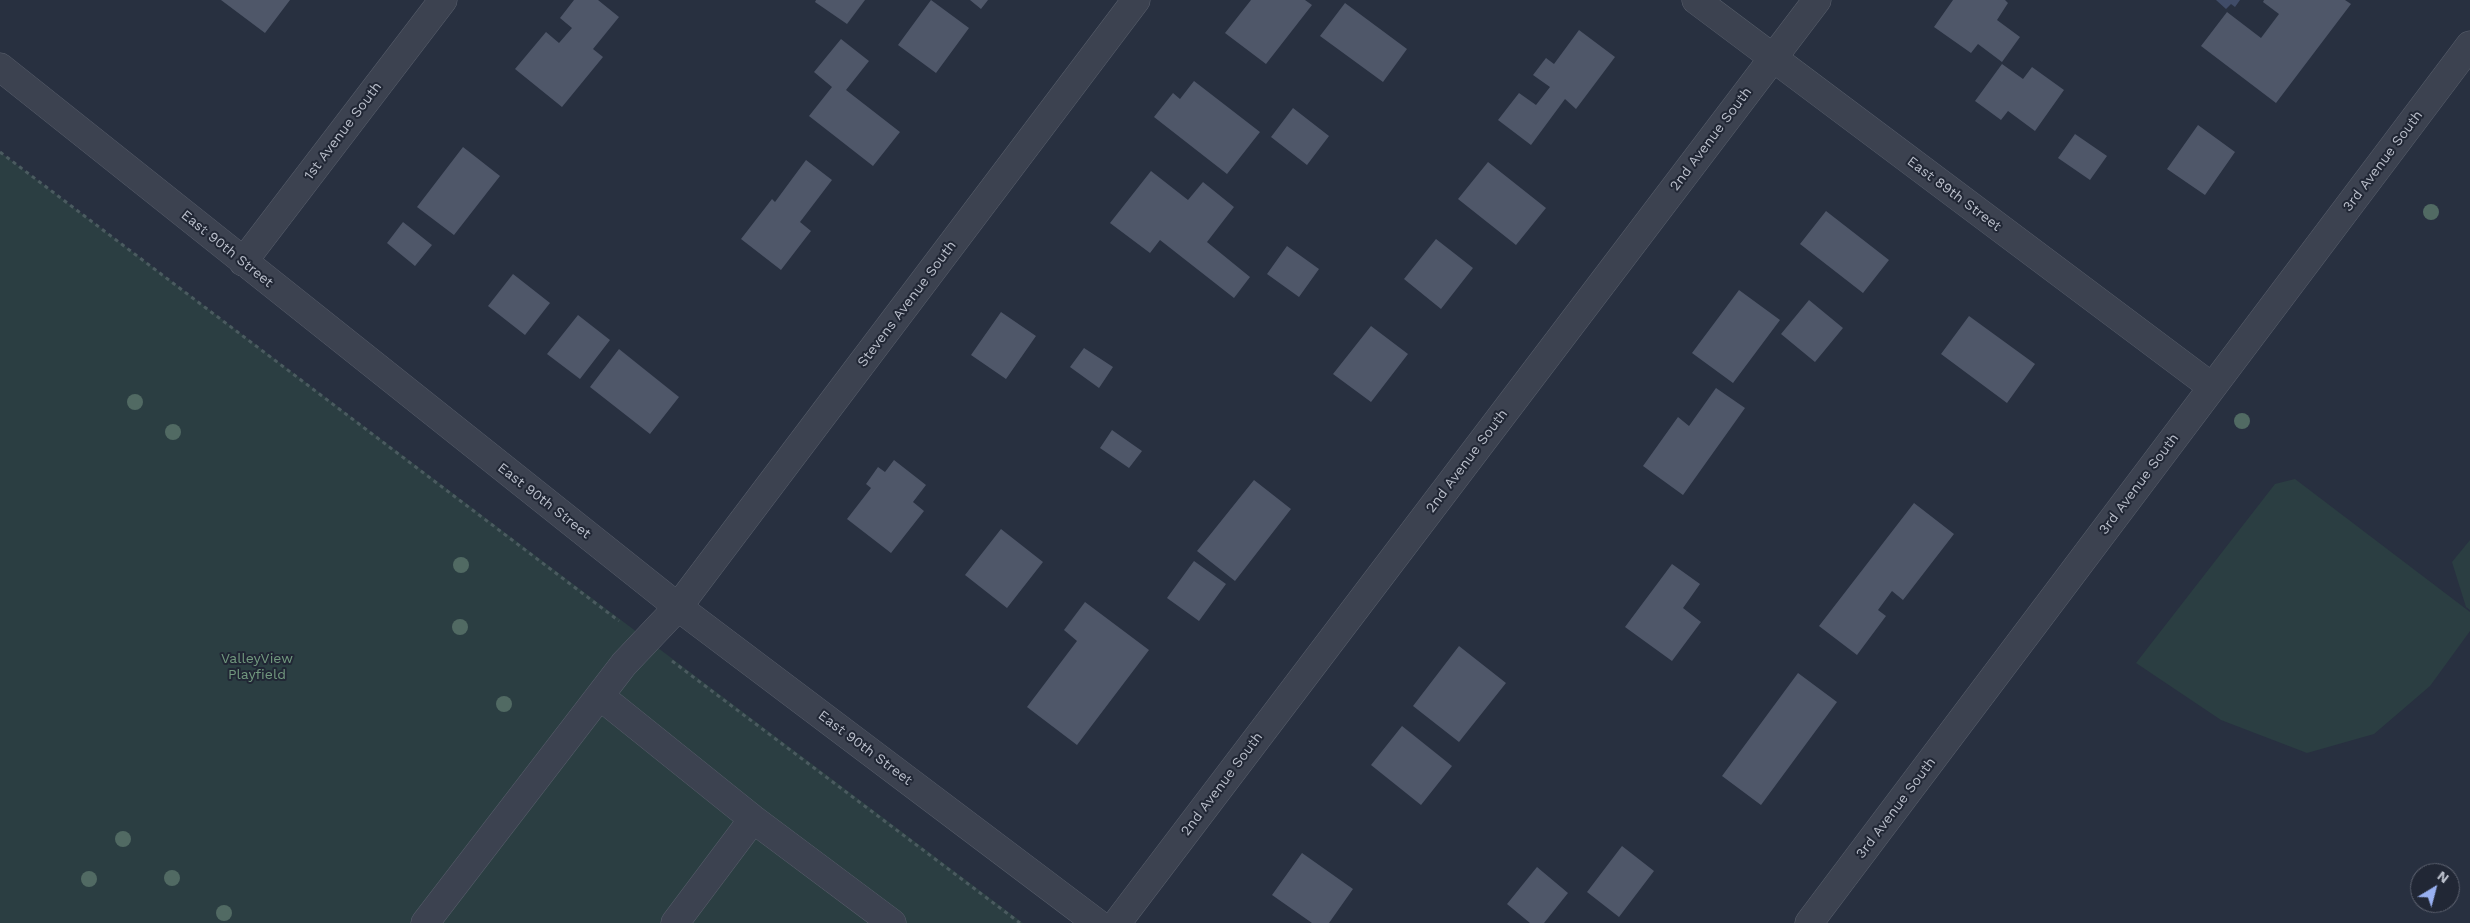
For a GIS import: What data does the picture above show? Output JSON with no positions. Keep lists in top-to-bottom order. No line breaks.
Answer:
{"streets":{"street":["1st Avenue South","2nd Avenue South","3rd Avenue South","East 89th Street","East 90th Street","Stevens Avenue South"]},"crossings":[["1st Avenue South","East 90th Street"],["2nd Avenue South","East 89th Street"],["3rd Avenue South","East 89th Street"],["East 90th Street","Stevens Avenue South"]],"parks":["ValleyView Playfield"],"north":"top right"}
